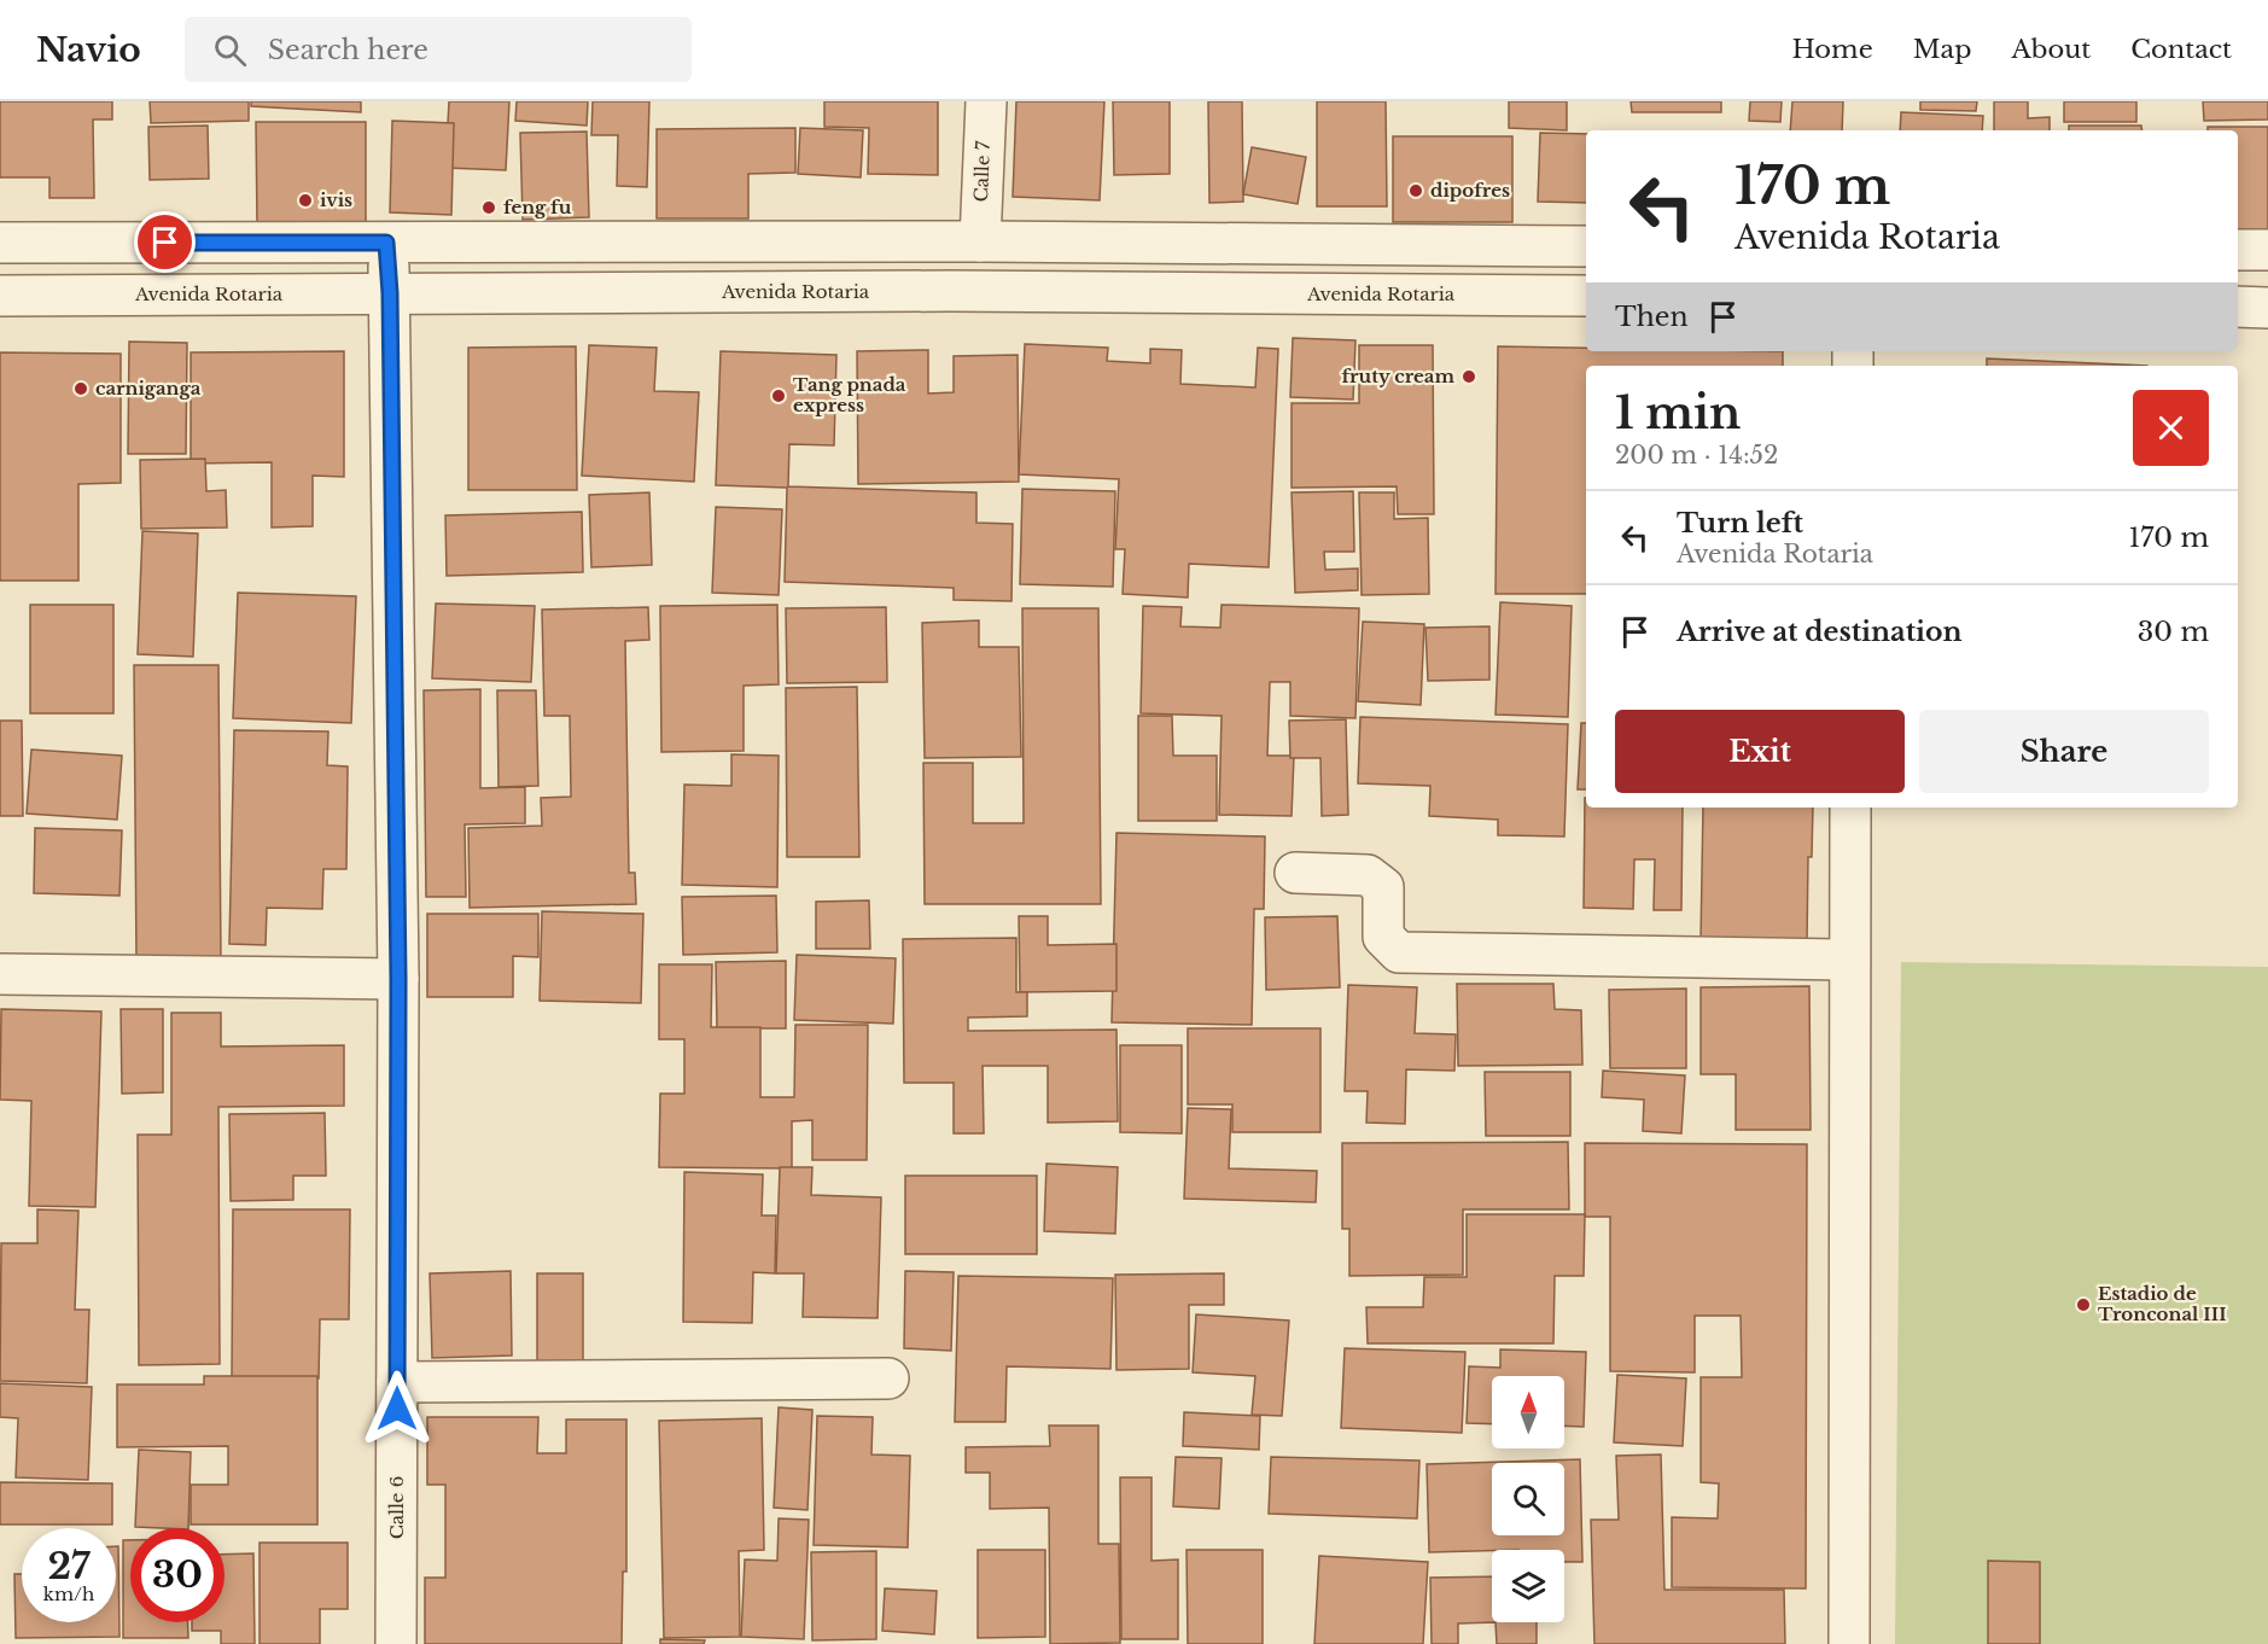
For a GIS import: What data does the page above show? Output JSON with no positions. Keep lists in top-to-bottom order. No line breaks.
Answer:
{"streets":{"street":["Calle 7","Avenida Rotaria","Calle 6"]},"crossings":[["Avenida Rotaria","Calle 6"]],"places":["dipofres","ivis","feng fu","fruty cream","carniganga","Tang pnada express","Estadio de Tronconal III"],"north":"top","page":{"header":"Navio","search":"Search here","nav":["Home","Map","About","Contact"],"turn":["170 m","Avenida Rotaria"],"then":"Then","heading":["1 min","200 m · 14:52"],"list":[{"name":"Turn left","note":"Avenida Rotaria","value":"170 m"},{"name":"Arrive at destination","value":"30 m"}],"buttons":["Exit","Share"],"speed":"27 km/h","limit":"30"}}
